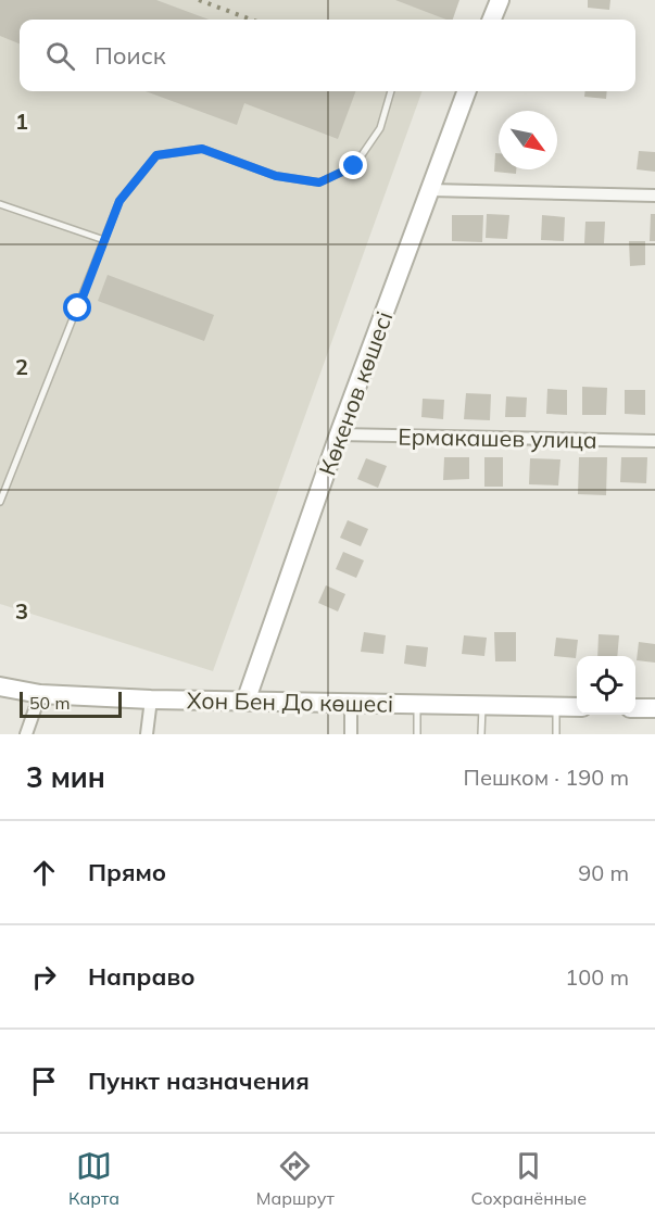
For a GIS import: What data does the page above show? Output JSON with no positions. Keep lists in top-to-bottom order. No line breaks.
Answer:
{"streets":{"street":["Көкенов көшесі","Ермакашев улица","Хон Бен До көшесі"]},"crossings":[["Көкенов көшесі","Ермакашев улица"],["Көкенов көшесі","Хон Бен До көшесі"]],"scale_bar":"50 m","north":"bottom right","page":{"search":"Поиск","scale":"50 m","heading":["3 мин","Пешком · 190 m"],"list":[["Прямо","90 m"],["Направо","100 m"],"Пункт назначения"],"nav":["Карта","Маршрут","Сохранённые"]},"grid":{"rows":["1","2","3"]}}
